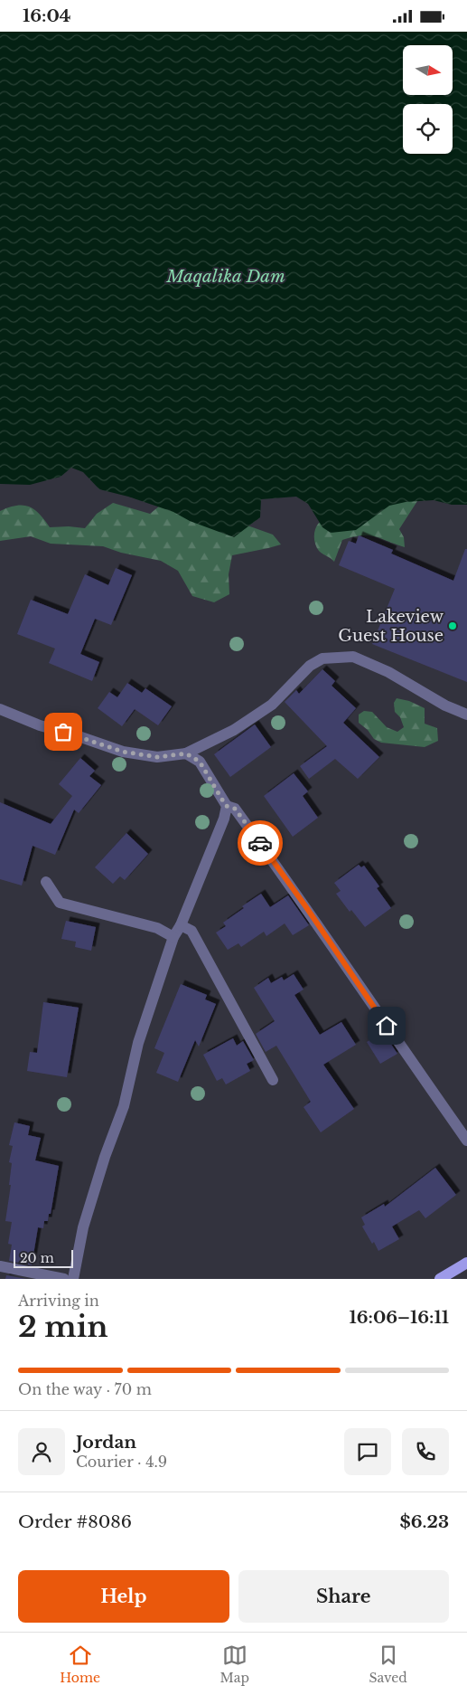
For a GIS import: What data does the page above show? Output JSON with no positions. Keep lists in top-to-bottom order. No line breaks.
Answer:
{"water":["Maqalika Dam"],"places":["Lakeview Guest House"],"scale_bar":"20 m","north":"right","page":{"status":"16:04","scale":"20 m","heading":["2 min","Arriving in","16:06–16:11"],"panel":["Jordan","Courier · 4.9","Order #8086","$6.23"],"bar":"On the way · 70 m","buttons":["Help","Share"],"tabs":["Home","Map","Saved"]}}
